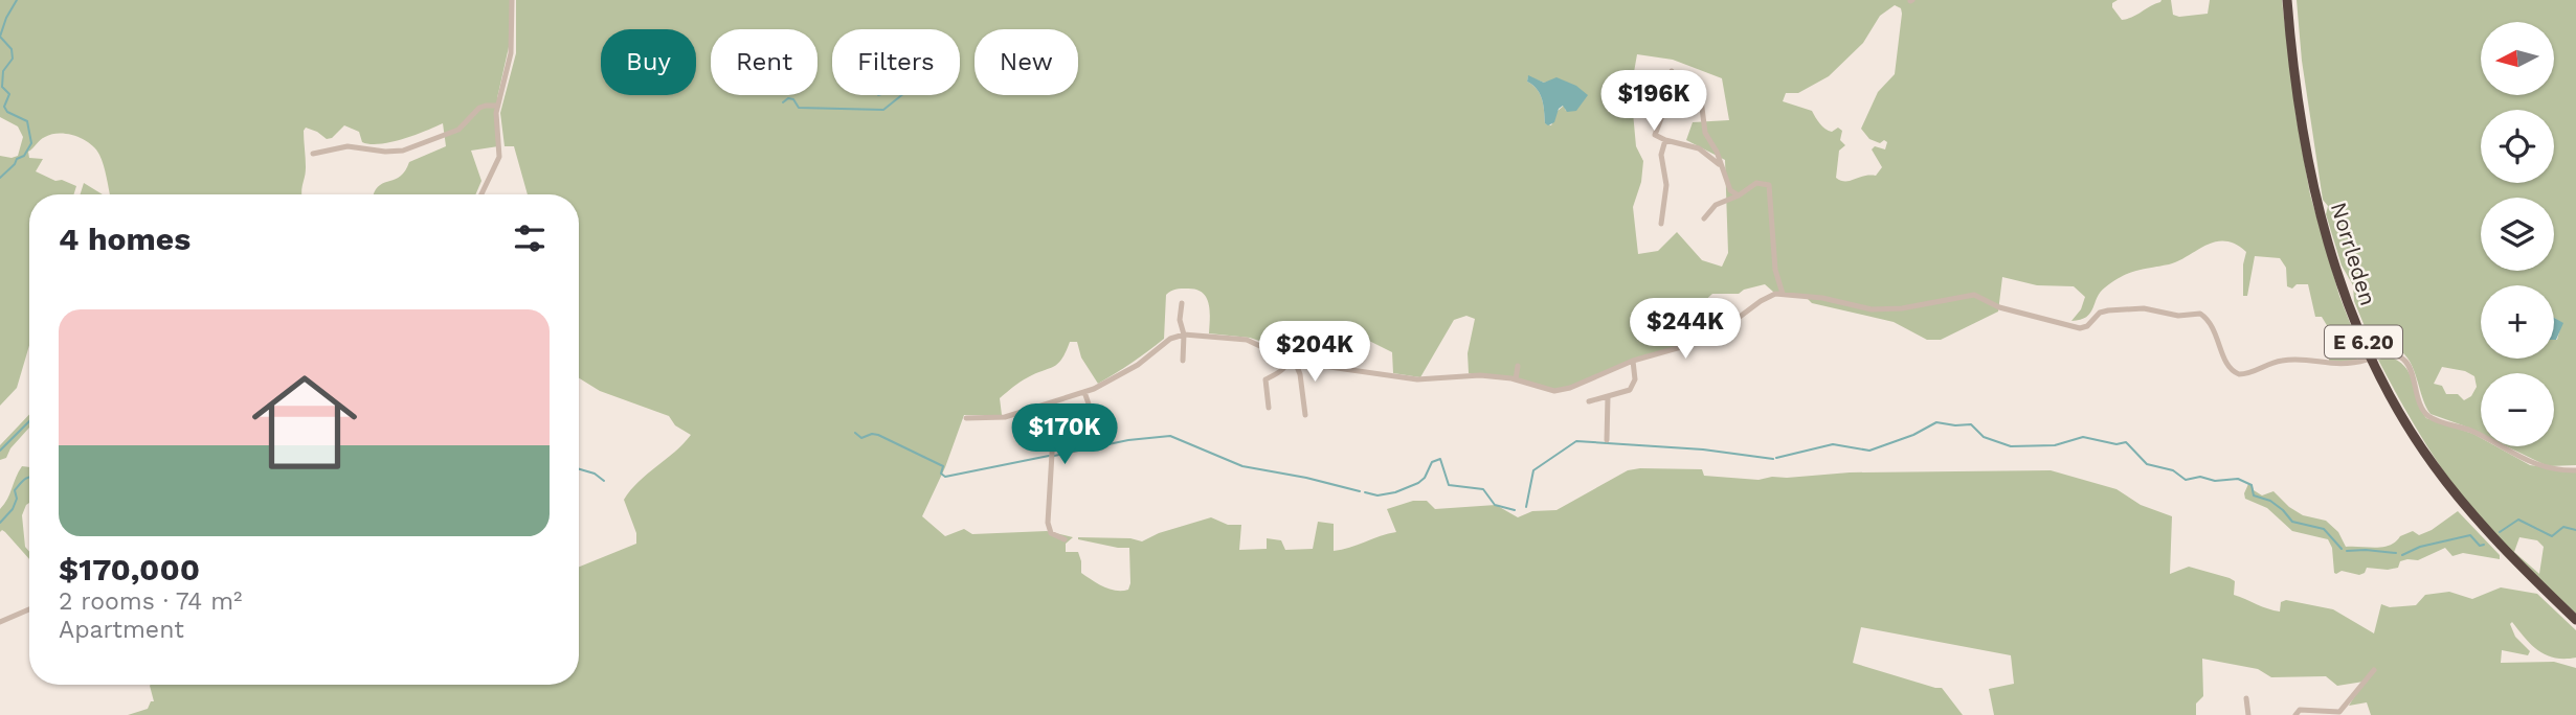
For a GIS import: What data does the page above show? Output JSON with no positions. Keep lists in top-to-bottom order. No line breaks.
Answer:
{"streets":{"highway":["Norrleden","E 6.20"]},"north":"left","page":{"map_buttons":["+","−"],"chip":["Buy","Rent","Filters","New"],"price":["$196K","$244K","$204K","$170K"],"heading":"4 homes","list":[{"name":"$170,000","note":"2 rooms · 74 m² · Apartment"}]}}
